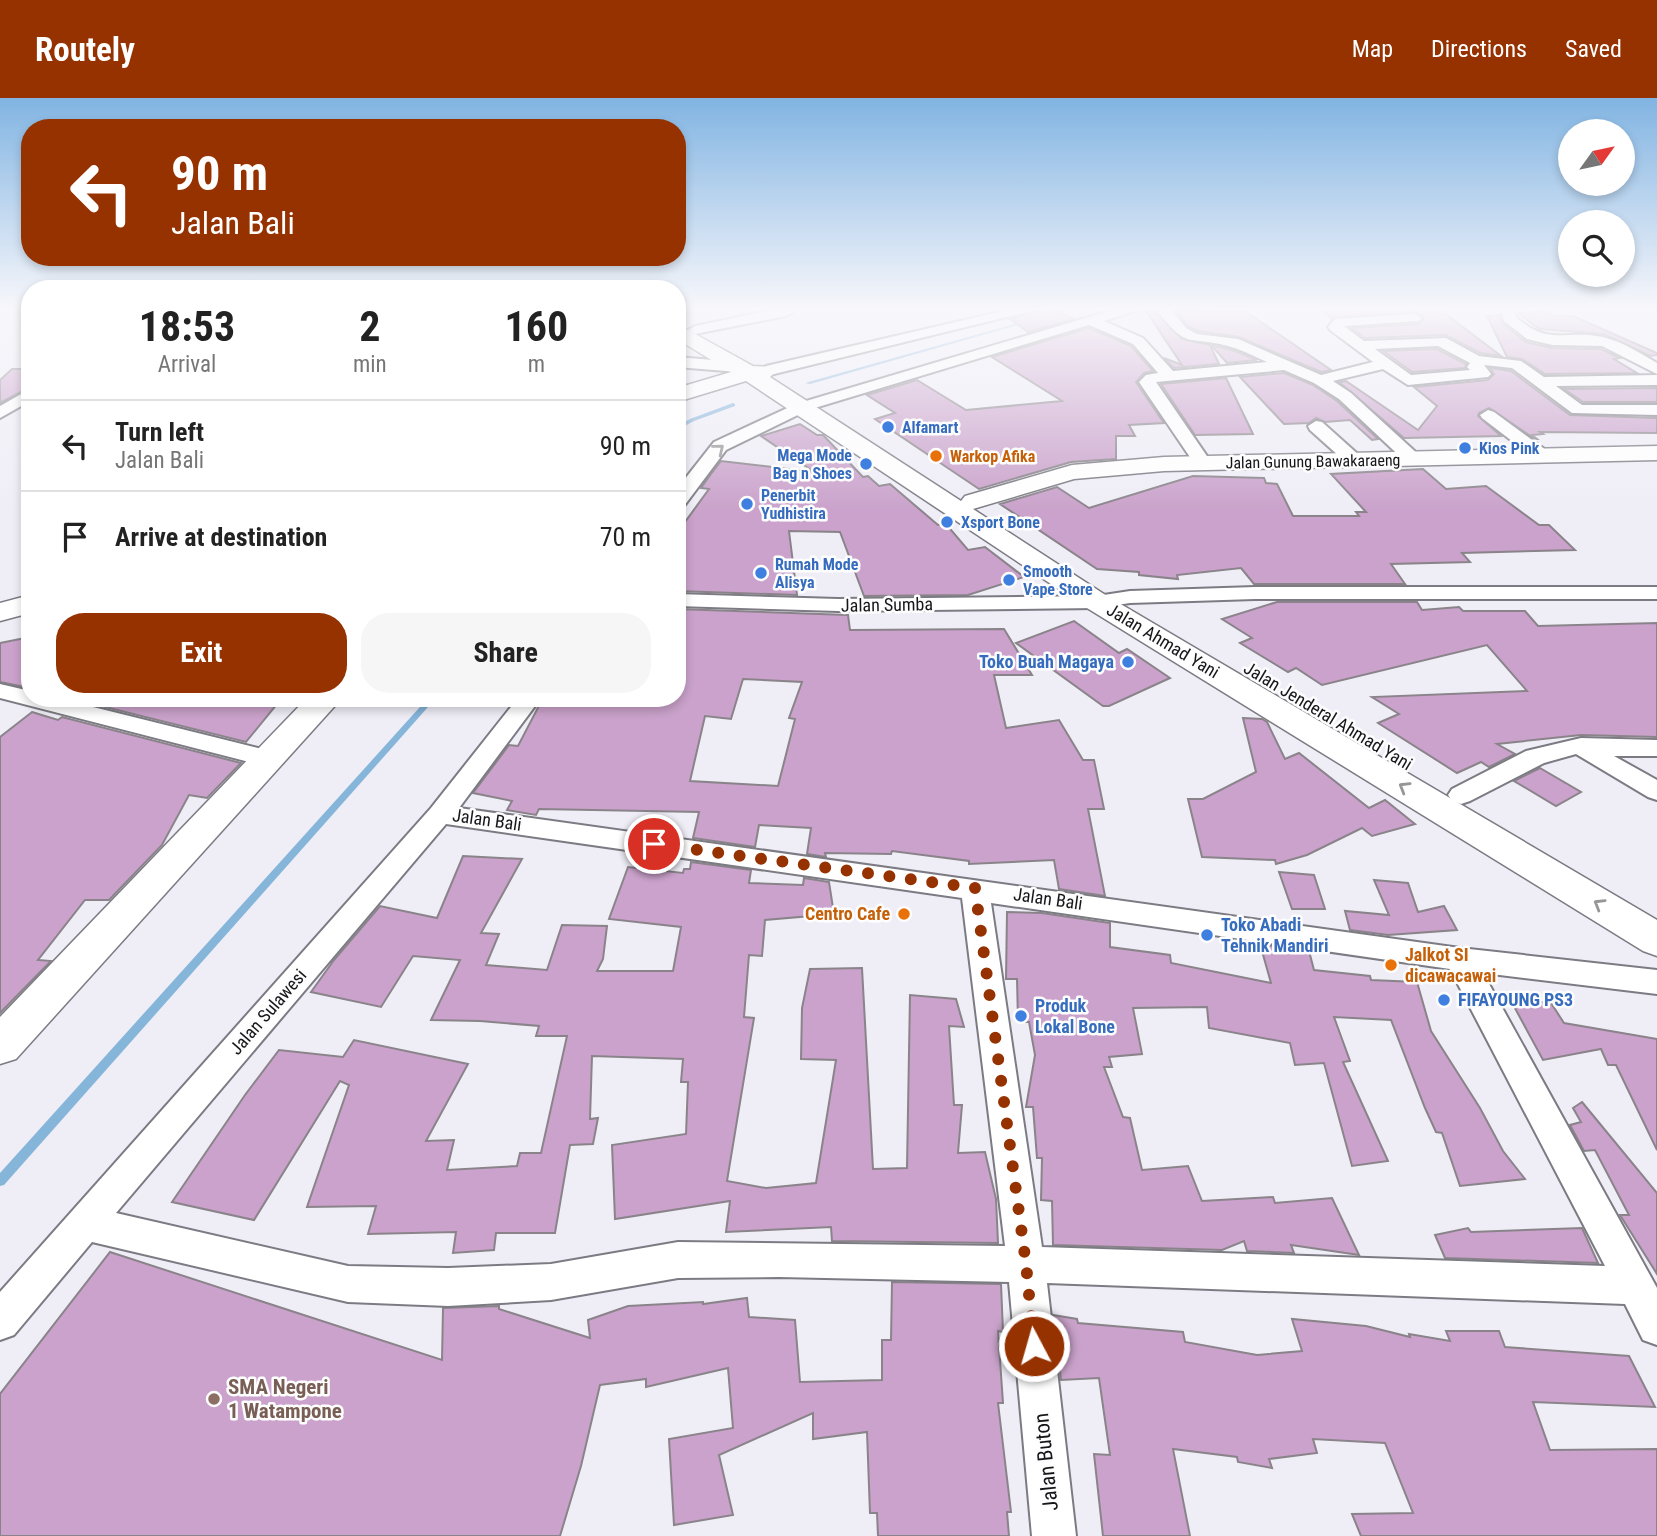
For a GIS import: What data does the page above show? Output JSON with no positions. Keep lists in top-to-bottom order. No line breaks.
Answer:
{"streets":{"main road":["Jalan Gunung Bawakaraeng","Jalan Ahmad Yani","Jalan Jenderal Ahmad Yani"],"street":["Jalan Sumba","Jalan Bali","Jalan Sulawesi","Jalan Buton"]},"crossings":[["Jalan Gunung Bawakaraeng","Jalan Jenderal Ahmad Yani"],["Jalan Sumba","Jalan Ahmad Yani"],["Jalan Sumba","Jalan Jenderal Ahmad Yani"],["Jalan Ahmad Yani","Jalan Jenderal Ahmad Yani"],["Jalan Bali","Jalan Sulawesi"],["Jalan Bali","Jalan Buton"]],"one_way":["Jalan Ahmad Yani"],"places":["Alfamart","Kios Pink","Warkop Afika","Mega Mode Bag n Shoes","Penerbit Yudhistira","Xsport Bone","Rumah Mode Alisya","Smooth Vape Store","Toko Buah Magaya","Centro Cafe","Toko Abadi Tehnik Mandiri","Jalkot SI dicawacawai","FIFAYOUNG PS3","Produk Lokal Bone","SMA Negeri 1 Watampone"],"north":"top right","page":{"header":"Routely","nav":["Map","Directions","Saved"],"turn":["90 m","Jalan Bali"],"eta":["18:53","Arrival","2","min","160","m"],"list":[{"name":"Turn left","note":"Jalan Bali","value":"90 m"},{"name":"Arrive at destination","value":"70 m"}],"buttons":["Exit","Share"]}}
